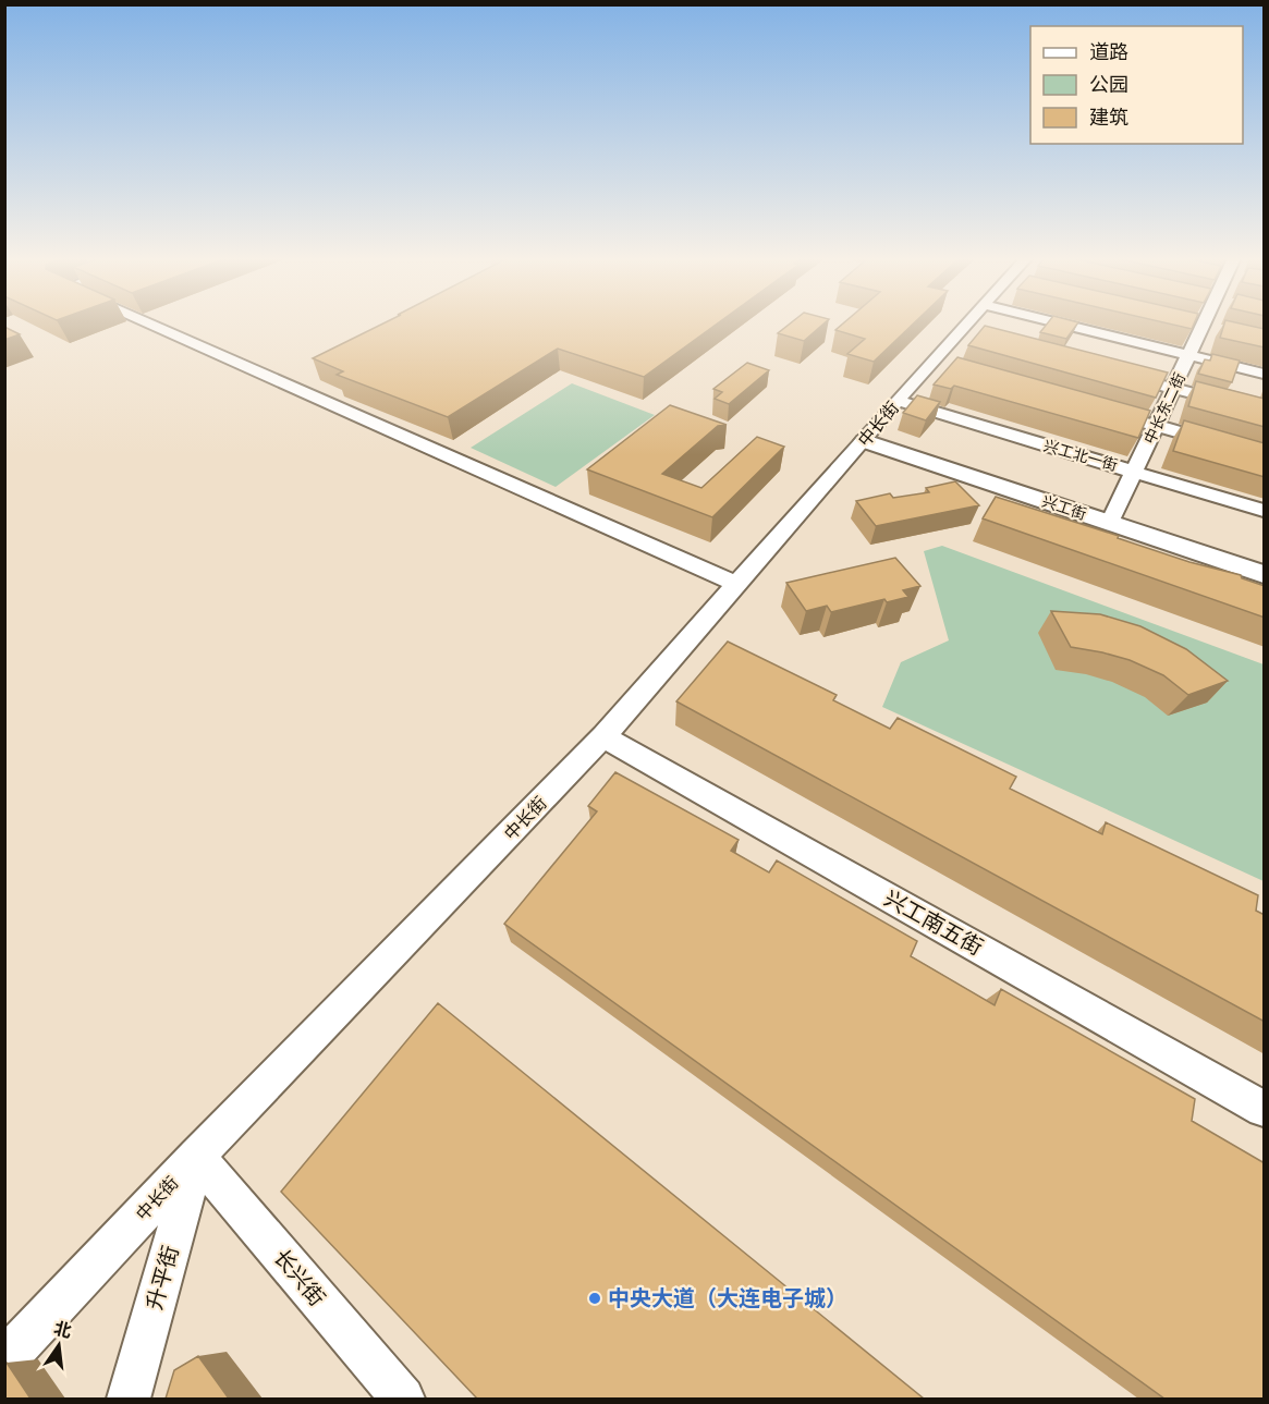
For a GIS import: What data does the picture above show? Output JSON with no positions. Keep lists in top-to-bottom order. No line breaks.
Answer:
{"streets":{"main road":["兴工街"],"street":["中长东二街","中长街","兴工北一街","兴工南五街","升平街","长兴街"]},"crossings":[["中长东二街","兴工北一街"],["中长东二街","兴工街"],["中长街","兴工北一街"],["中长街","兴工街"],["中长街","兴工南五街"],["中长街","升平街"],["中长街","长兴街"],["升平街","长兴街"]],"places":["中央大道（大连电子城）"],"legend":["道路","公园","建筑"],"north":"top"}
